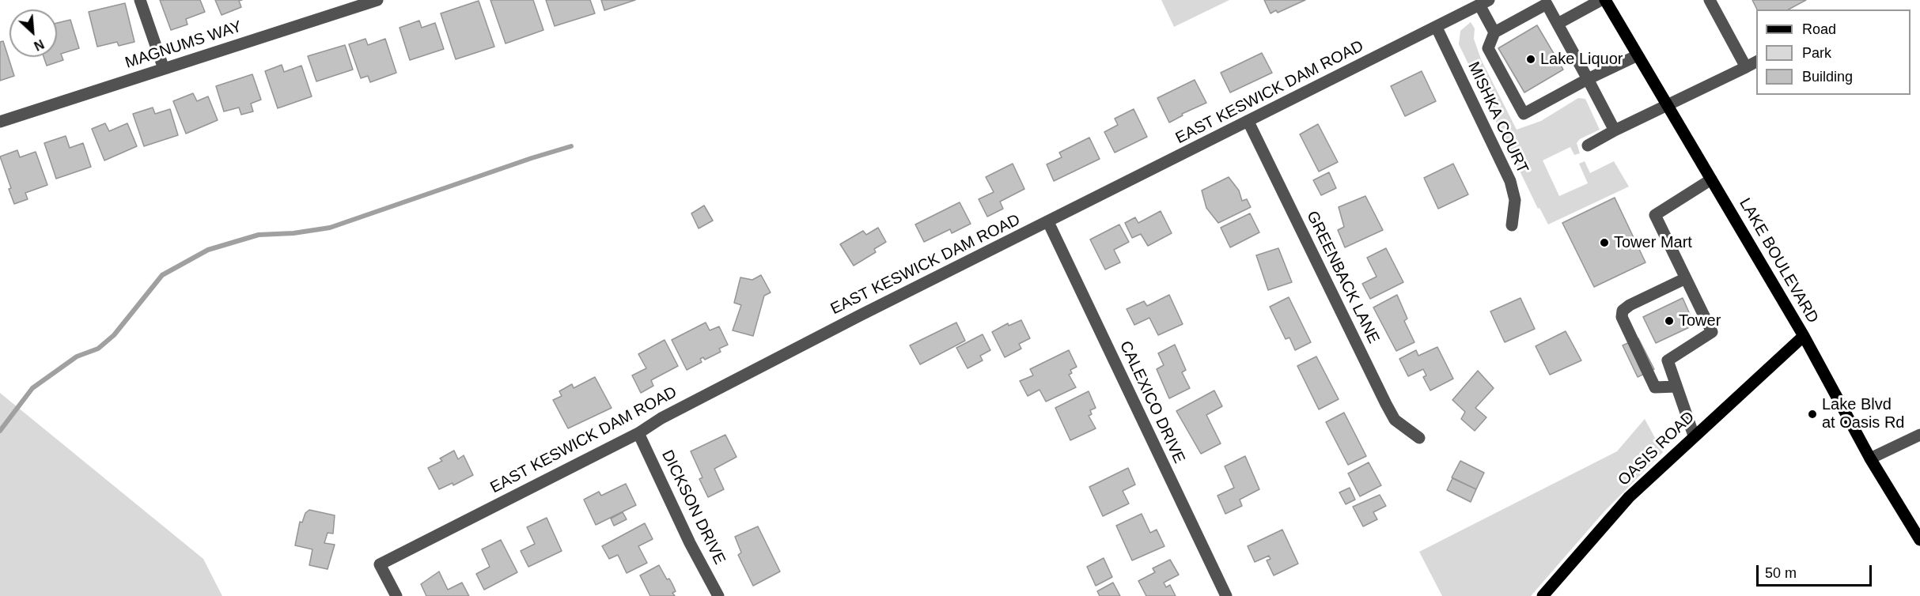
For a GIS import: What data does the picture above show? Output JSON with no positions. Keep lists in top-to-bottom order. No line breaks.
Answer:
{"streets":{"main road":["LAKE BOULEVARD","OASIS ROAD"],"street":["MAGNUMS WAY","EAST KESWICK DAM ROAD","MISHKA COURT","GREENBACK LANE","CALEXICO DRIVE","DICKSON DRIVE"]},"crossings":[["EAST KESWICK DAM ROAD","MISHKA COURT"],["EAST KESWICK DAM ROAD","GREENBACK LANE"],["EAST KESWICK DAM ROAD","CALEXICO DRIVE"],["EAST KESWICK DAM ROAD","DICKSON DRIVE"],["LAKE BOULEVARD","OASIS ROAD"]],"places":["Lake Liquor","Tower Mart","Tower","Lake Blvd at Oasis Rd"],"legend":["Road","Park","Building"],"scale_bar":"50 m","north":"bottom right"}
